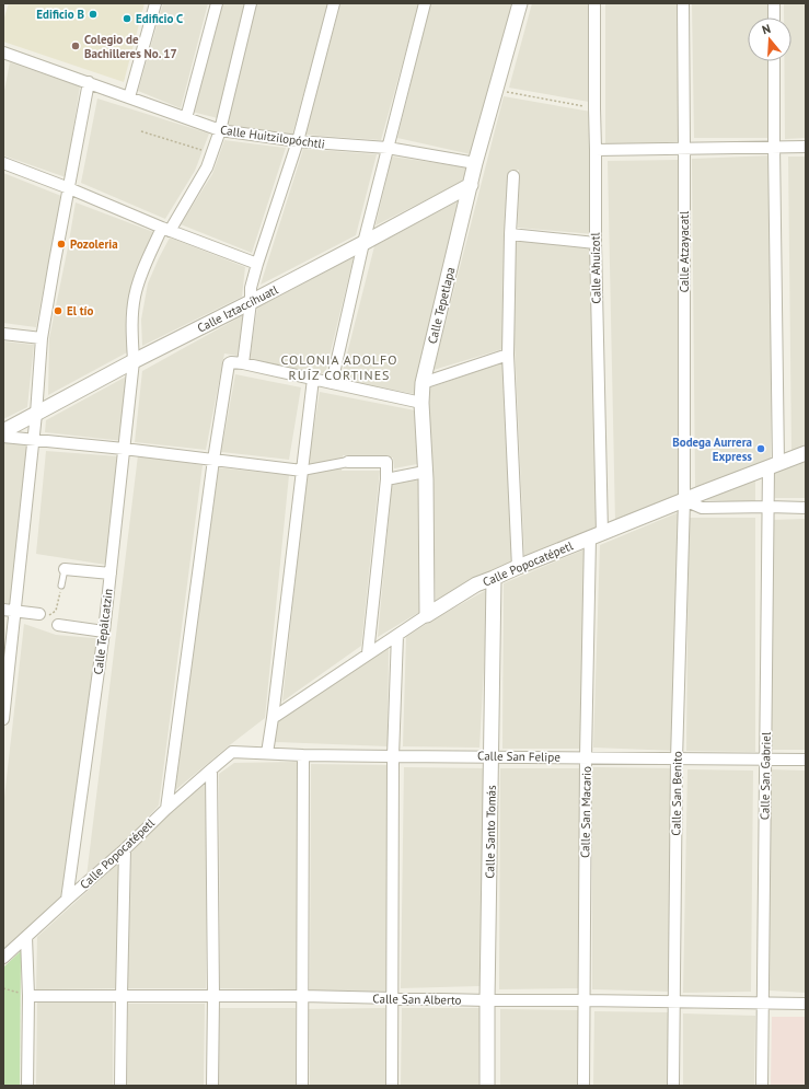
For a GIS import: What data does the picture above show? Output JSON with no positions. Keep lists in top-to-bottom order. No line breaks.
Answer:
{"streets":{"street":["Calle Huitzilopóchtli","Calle Atzayacatl","Calle Ahuízotl","Calle Tepetlapa","Calle Iztaccíhuatl","Calle Popocatépetl","Calle Tepálcatzin","Calle San Felipe","Calle San Gabriel","Calle San Benito","Calle San Macario","Calle Santo Tomás","Calle San Alberto"]},"crossings":[["Calle Huitzilopóchtli","Calle Tepetlapa"],["Calle Huitzilopóchtli","Calle Tepálcatzin"],["Calle Atzayacatl","Calle Popocatépetl"],["Calle Atzayacatl","Calle San Benito"],["Calle Ahuízotl","Calle Popocatépetl"],["Calle Ahuízotl","Calle San Macario"],["Calle Tepetlapa","Calle Iztaccíhuatl"],["Calle Tepetlapa","Calle Popocatépetl"],["Calle Iztaccíhuatl","Calle Tepálcatzin"],["Calle Popocatépetl","Calle Tepálcatzin"],["Calle Popocatépetl","Calle San Felipe"],["Calle Popocatépetl","Calle San Gabriel"],["Calle Popocatépetl","Calle San Benito"],["Calle Popocatépetl","Calle San Macario"],["Calle Popocatépetl","Calle Santo Tomás"],["Calle San Felipe","Calle San Gabriel"],["Calle San Felipe","Calle San Benito"],["Calle San Felipe","Calle San Macario"],["Calle San Felipe","Calle Santo Tomás"],["Calle San Gabriel","Calle San Alberto"],["Calle San Benito","Calle San Alberto"],["Calle San Macario","Calle San Alberto"],["Calle Santo Tomás","Calle San Alberto"]],"districts":["COLONIA ADOLFO RUÍZ CORTINES"],"places":["Edificio B","Edificio C","Colegio de Bachilleres No. 17","Pozoleria","El tío","Bodega Aurrera Express"],"north":"top"}
